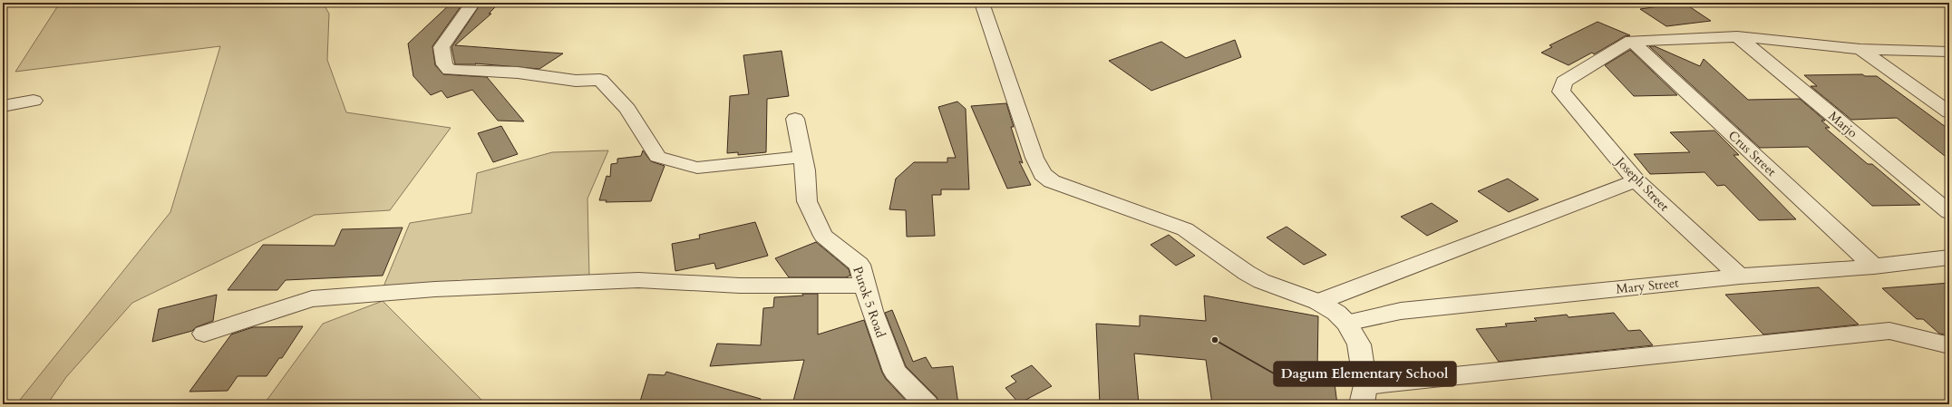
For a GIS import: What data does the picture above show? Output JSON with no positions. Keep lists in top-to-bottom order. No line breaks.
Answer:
{"streets":{"street":["Marjo","Crus Street","Joseph Street","Mary Street","Purok 5 Road"]},"crossings":[["Crus Street","Joseph Street"],["Crus Street","Mary Street"],["Joseph Street","Mary Street"]],"places":["Dagum Elementary School"]}
